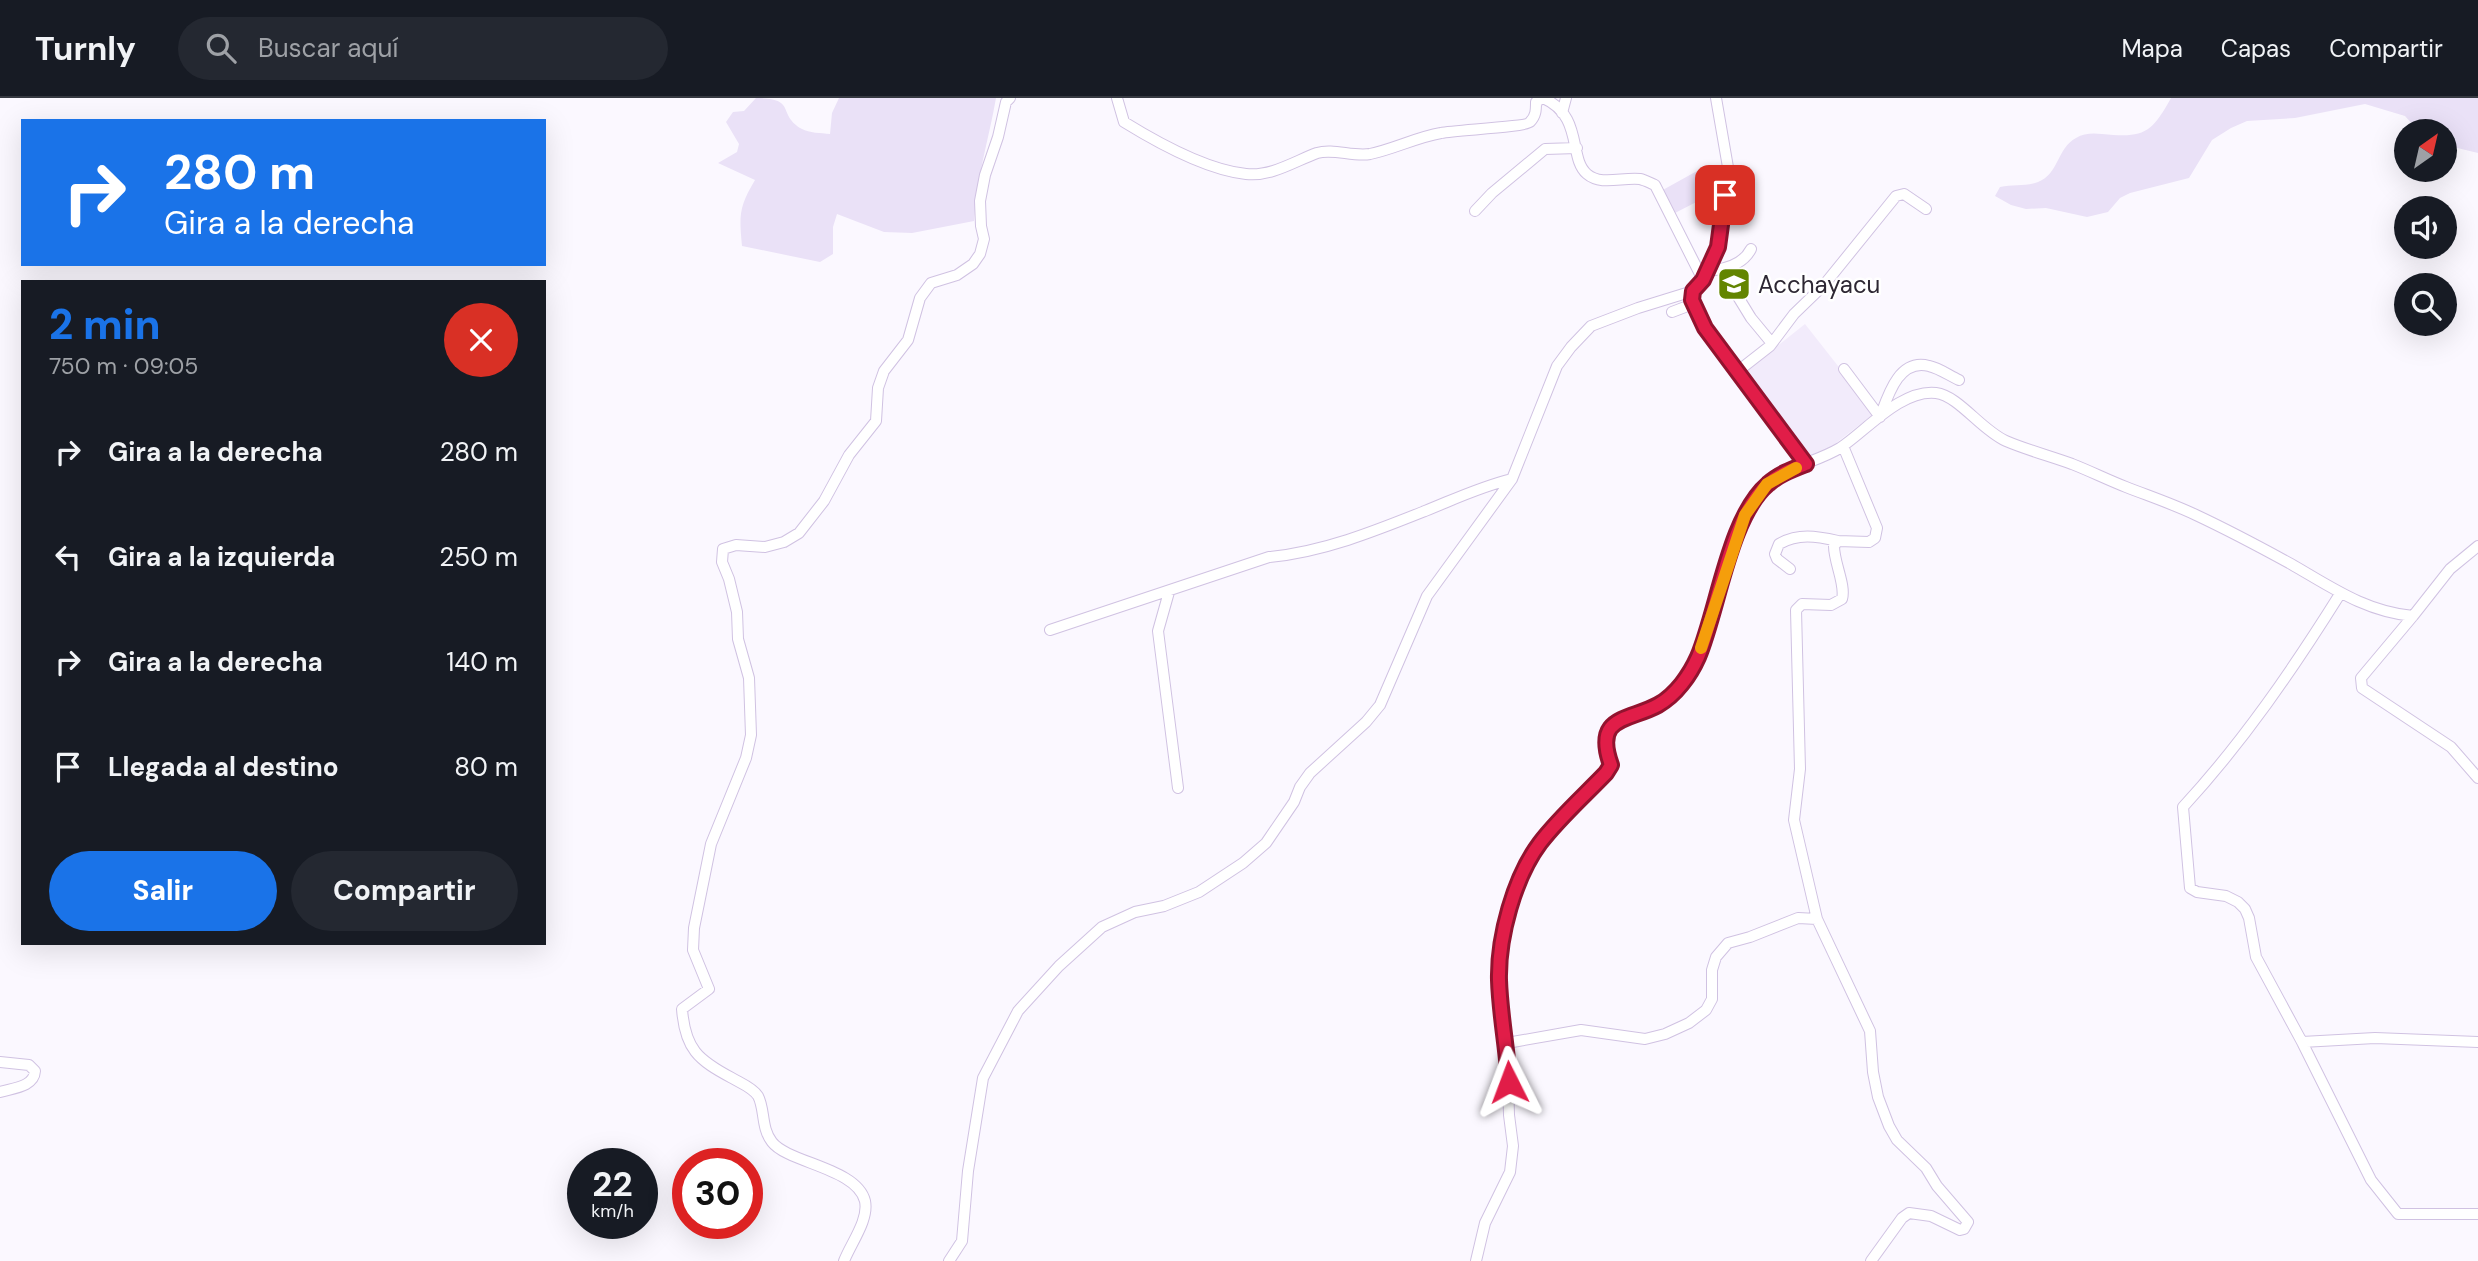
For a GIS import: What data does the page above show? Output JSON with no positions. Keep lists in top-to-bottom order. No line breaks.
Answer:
{"places":{"school or university":["Acchayacu"]},"north":"top right","page":{"header":"Turnly","search":"Buscar aquí","nav":["Mapa","Capas","Compartir"],"turn":["280 m","Gira a la derecha"],"heading":["2 min","750 m · 09:05"],"list":[{"name":"Gira a la derecha","value":"280 m"},{"name":"Gira a la izquierda","value":"250 m"},{"name":"Gira a la derecha","value":"140 m"},{"name":"Llegada al destino","value":"80 m"}],"buttons":["Salir","Compartir"],"speed":"22 km/h","limit":"30"}}
